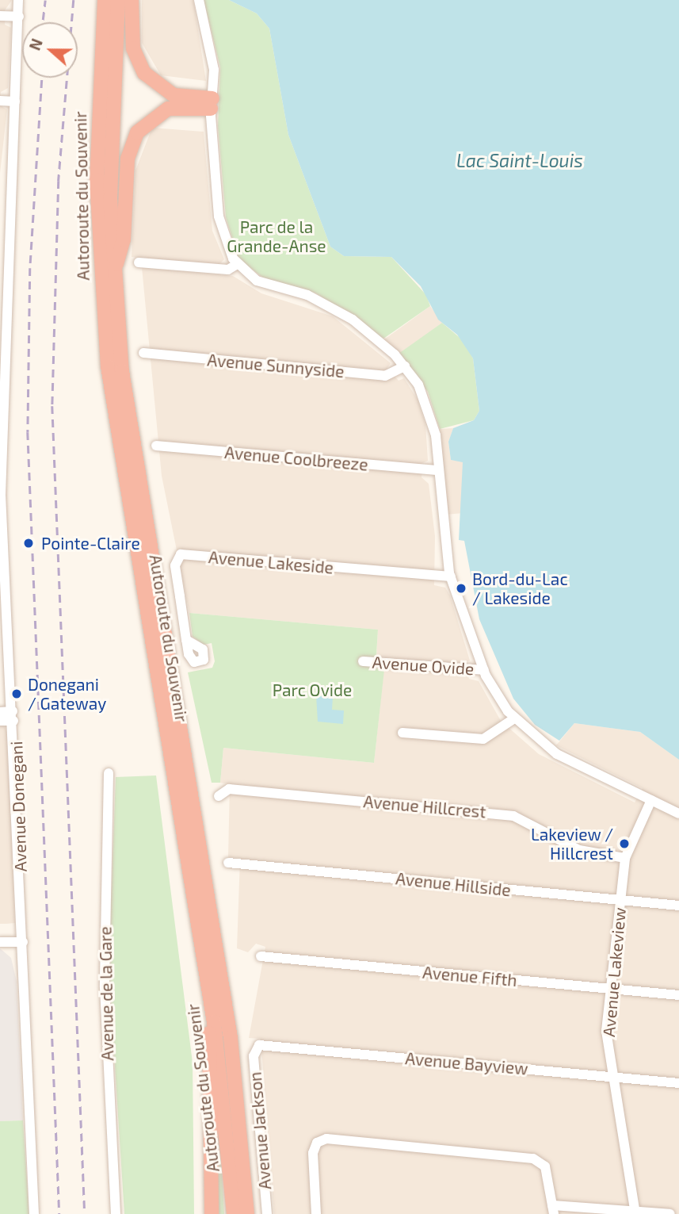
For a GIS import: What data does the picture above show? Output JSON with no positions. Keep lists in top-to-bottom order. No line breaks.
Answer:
{"streets":{"highway":["Autoroute du Souvenir"],"street":["Avenue Sunnyside","Avenue Coolbreeze","Avenue Lakeside","Avenue Ovide","Avenue Donegani","Avenue Hillcrest","Avenue Hillside","Avenue Lakeview","Avenue Fifth","Avenue de la Gare","Avenue Bayview","Avenue Jackson"]},"crossings":[["Avenue Hillcrest","Avenue Lakeview"],["Avenue Hillside","Avenue Lakeview"],["Avenue Lakeview","Avenue Fifth"],["Avenue Lakeview","Avenue Bayview"],["Avenue Bayview","Avenue Jackson"]],"water":["Lac Saint-Louis"],"parks":["Parc de la Grande-Anse","Parc Ovide"],"places":["Pointe-Claire","Bord-du-Lac / Lakeside","Donegani / Gateway","Lakeview / Hillcrest"],"north":"left"}
